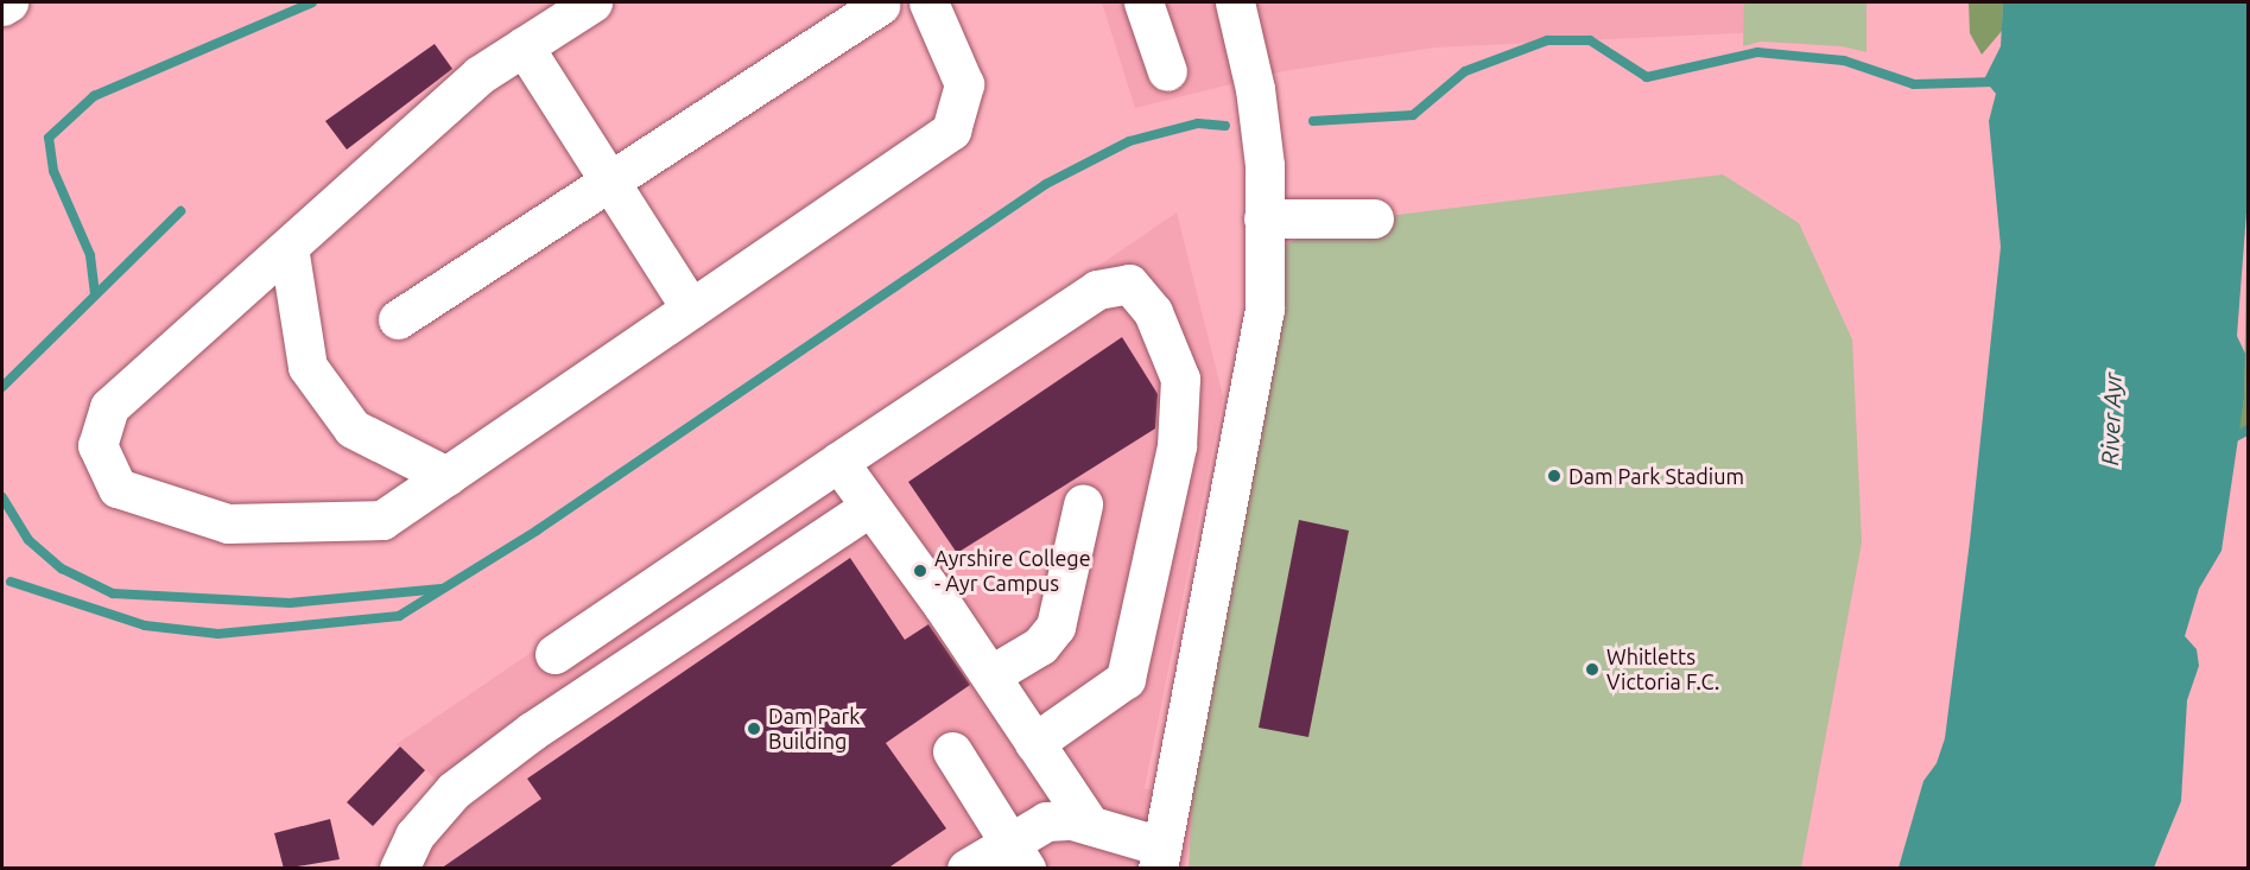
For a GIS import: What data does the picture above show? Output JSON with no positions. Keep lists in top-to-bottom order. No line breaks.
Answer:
{"water":["River Ayr"],"places":["Dam Park Stadium","Ayrshire College - Ayr Campus","Whitletts Victoria F.C.","Dam Park Building"]}
